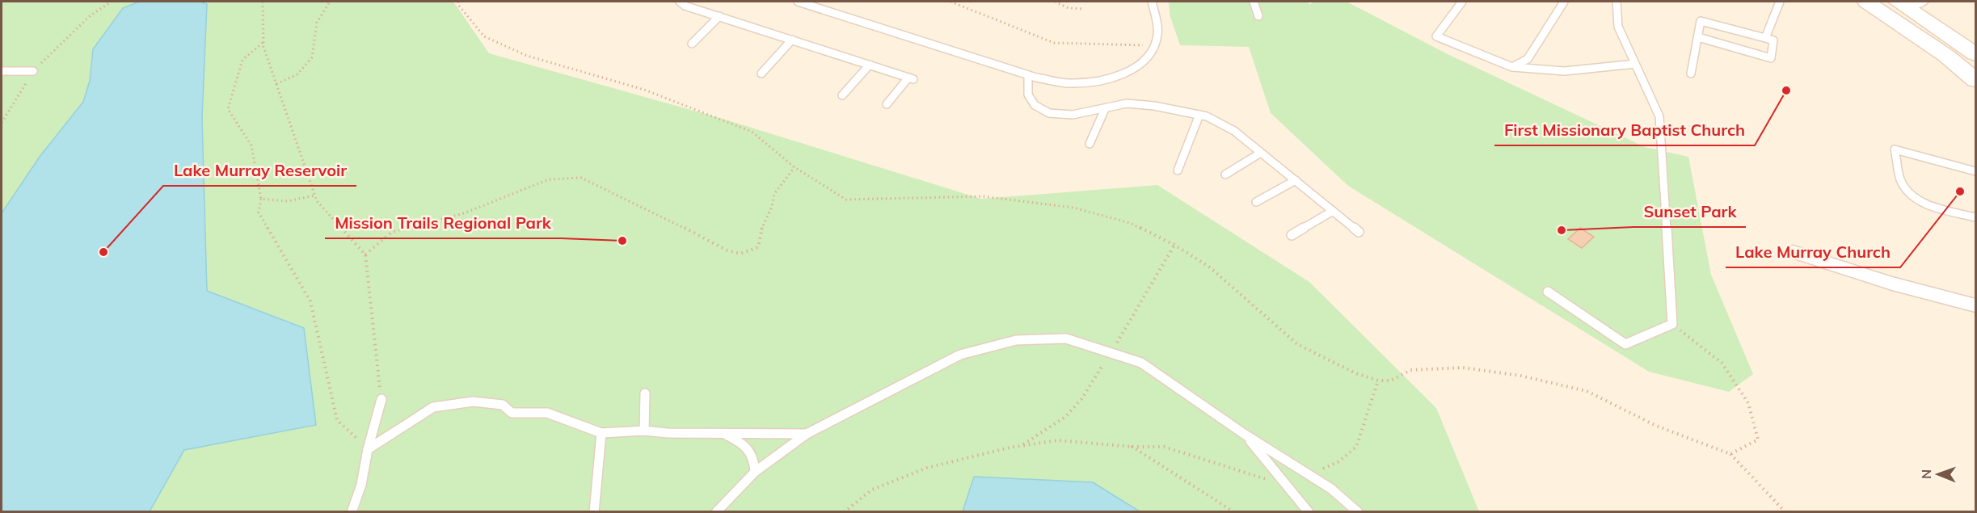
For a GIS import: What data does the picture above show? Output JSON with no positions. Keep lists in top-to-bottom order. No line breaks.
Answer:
{"places":["First Missionary Baptist Church","Lake Murray Church","Sunset Park","Mission Trails Regional Park","Lake Murray Reservoir"],"north":"left"}
